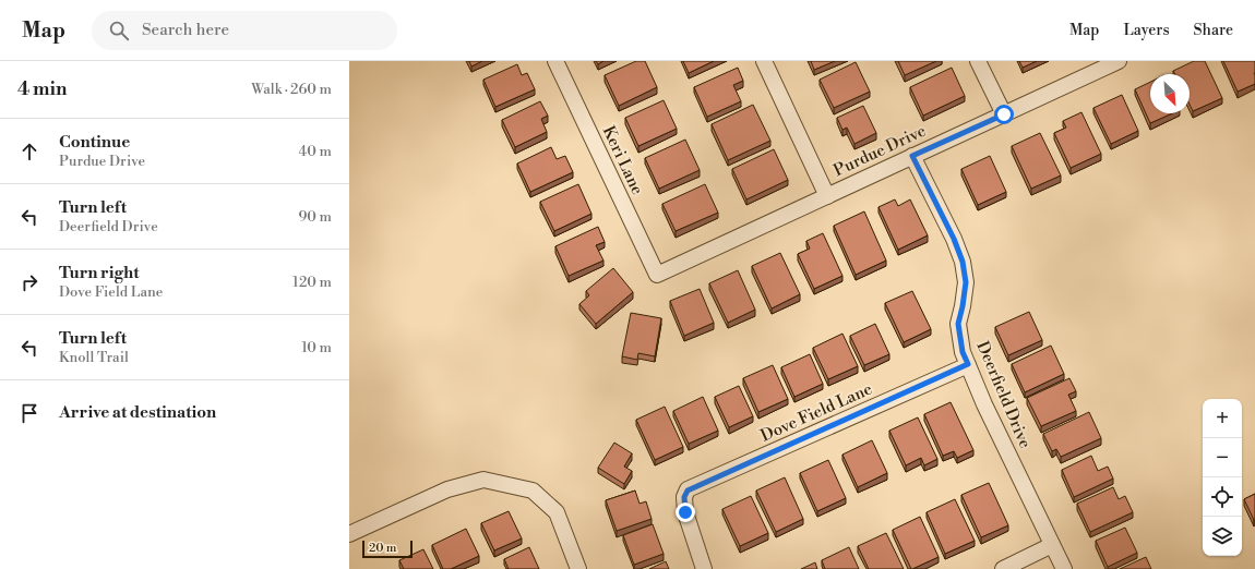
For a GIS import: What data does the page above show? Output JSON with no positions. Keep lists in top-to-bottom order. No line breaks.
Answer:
{"streets":{"street":["Purdue Drive","Keri Lane","Deerfield Drive","Dove Field Lane"]},"crossings":[["Purdue Drive","Keri Lane"],["Purdue Drive","Deerfield Drive"],["Deerfield Drive","Dove Field Lane"]],"scale_bar":"20 m","north":"bottom right","page":{"header":"Map","search":"Search here","nav":["Map","Layers","Share"],"heading":["4 min","Walk · 260 m"],"list":[["Continue","Purdue Drive","40 m"],["Turn left","Deerfield Drive","90 m"],["Turn right","Dove Field Lane","120 m"],["Turn left","Knoll Trail","10 m"],"Arrive at destination"],"map_buttons":["+","−"],"scale":"20 m"}}
